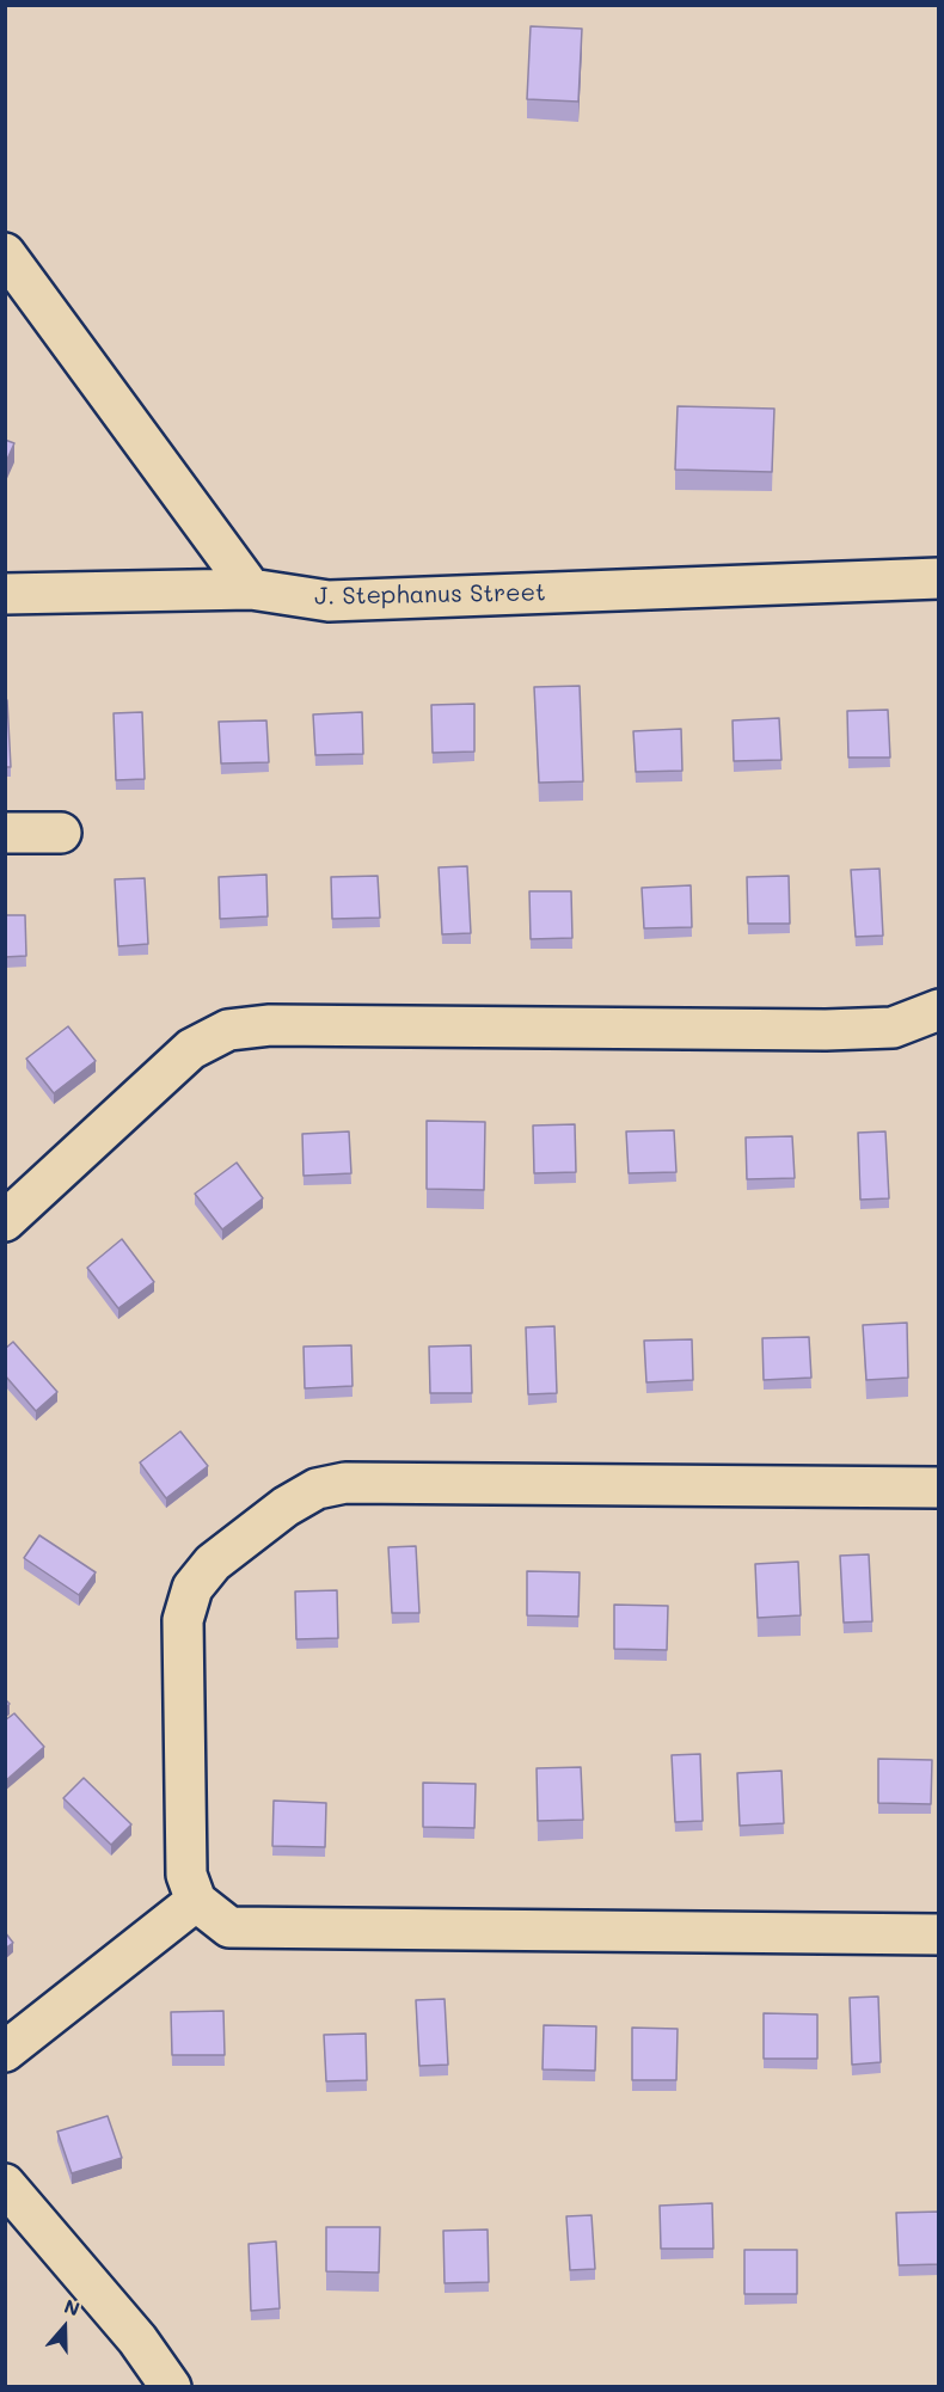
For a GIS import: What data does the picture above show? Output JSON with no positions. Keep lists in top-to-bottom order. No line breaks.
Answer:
{"streets":{"street":["J. Stephanus Street"]},"north":"top"}
